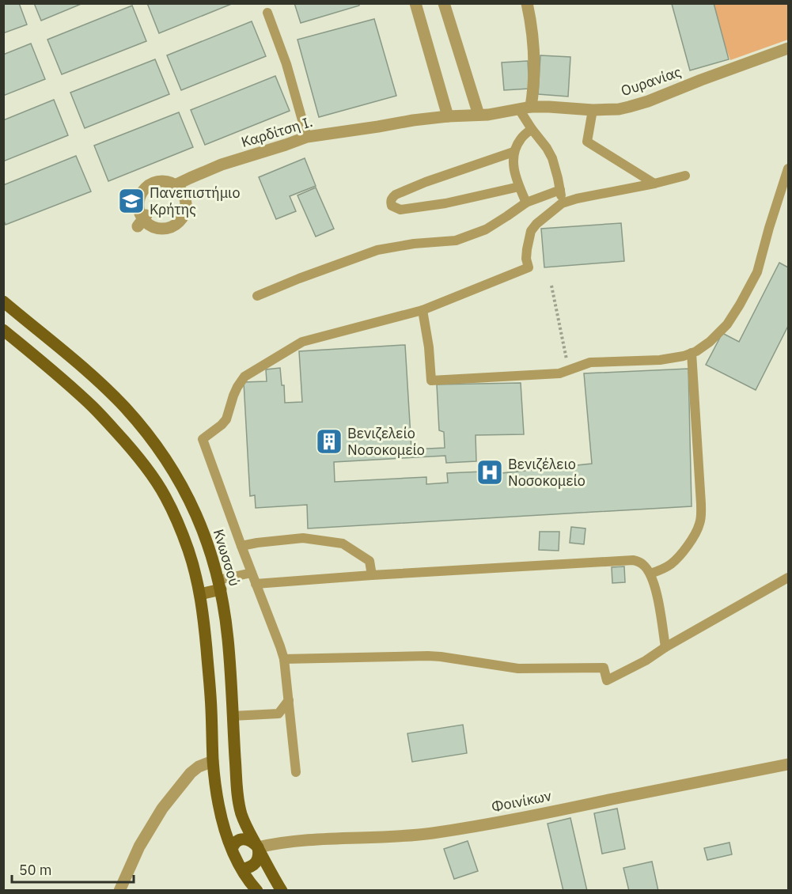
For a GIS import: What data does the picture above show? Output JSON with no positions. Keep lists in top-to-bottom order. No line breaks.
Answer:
{"streets":{"main road":["Κνωσσού"],"street":["Ουρανίας","Καρδίτση Ι.","Φοινίκων"]},"crossings":[["Ουρανίας","Καρδίτση Ι."],["Κνωσσού","Φοινίκων"]],"places":{"school or university":["Πανεπιστήμιο Κρήτης"],"building":["Βενιζελείο Νοσοκομείο"],"hospital":["Βενιζέλειο Νοσοκομείο"]},"scale_bar":"50 m"}
